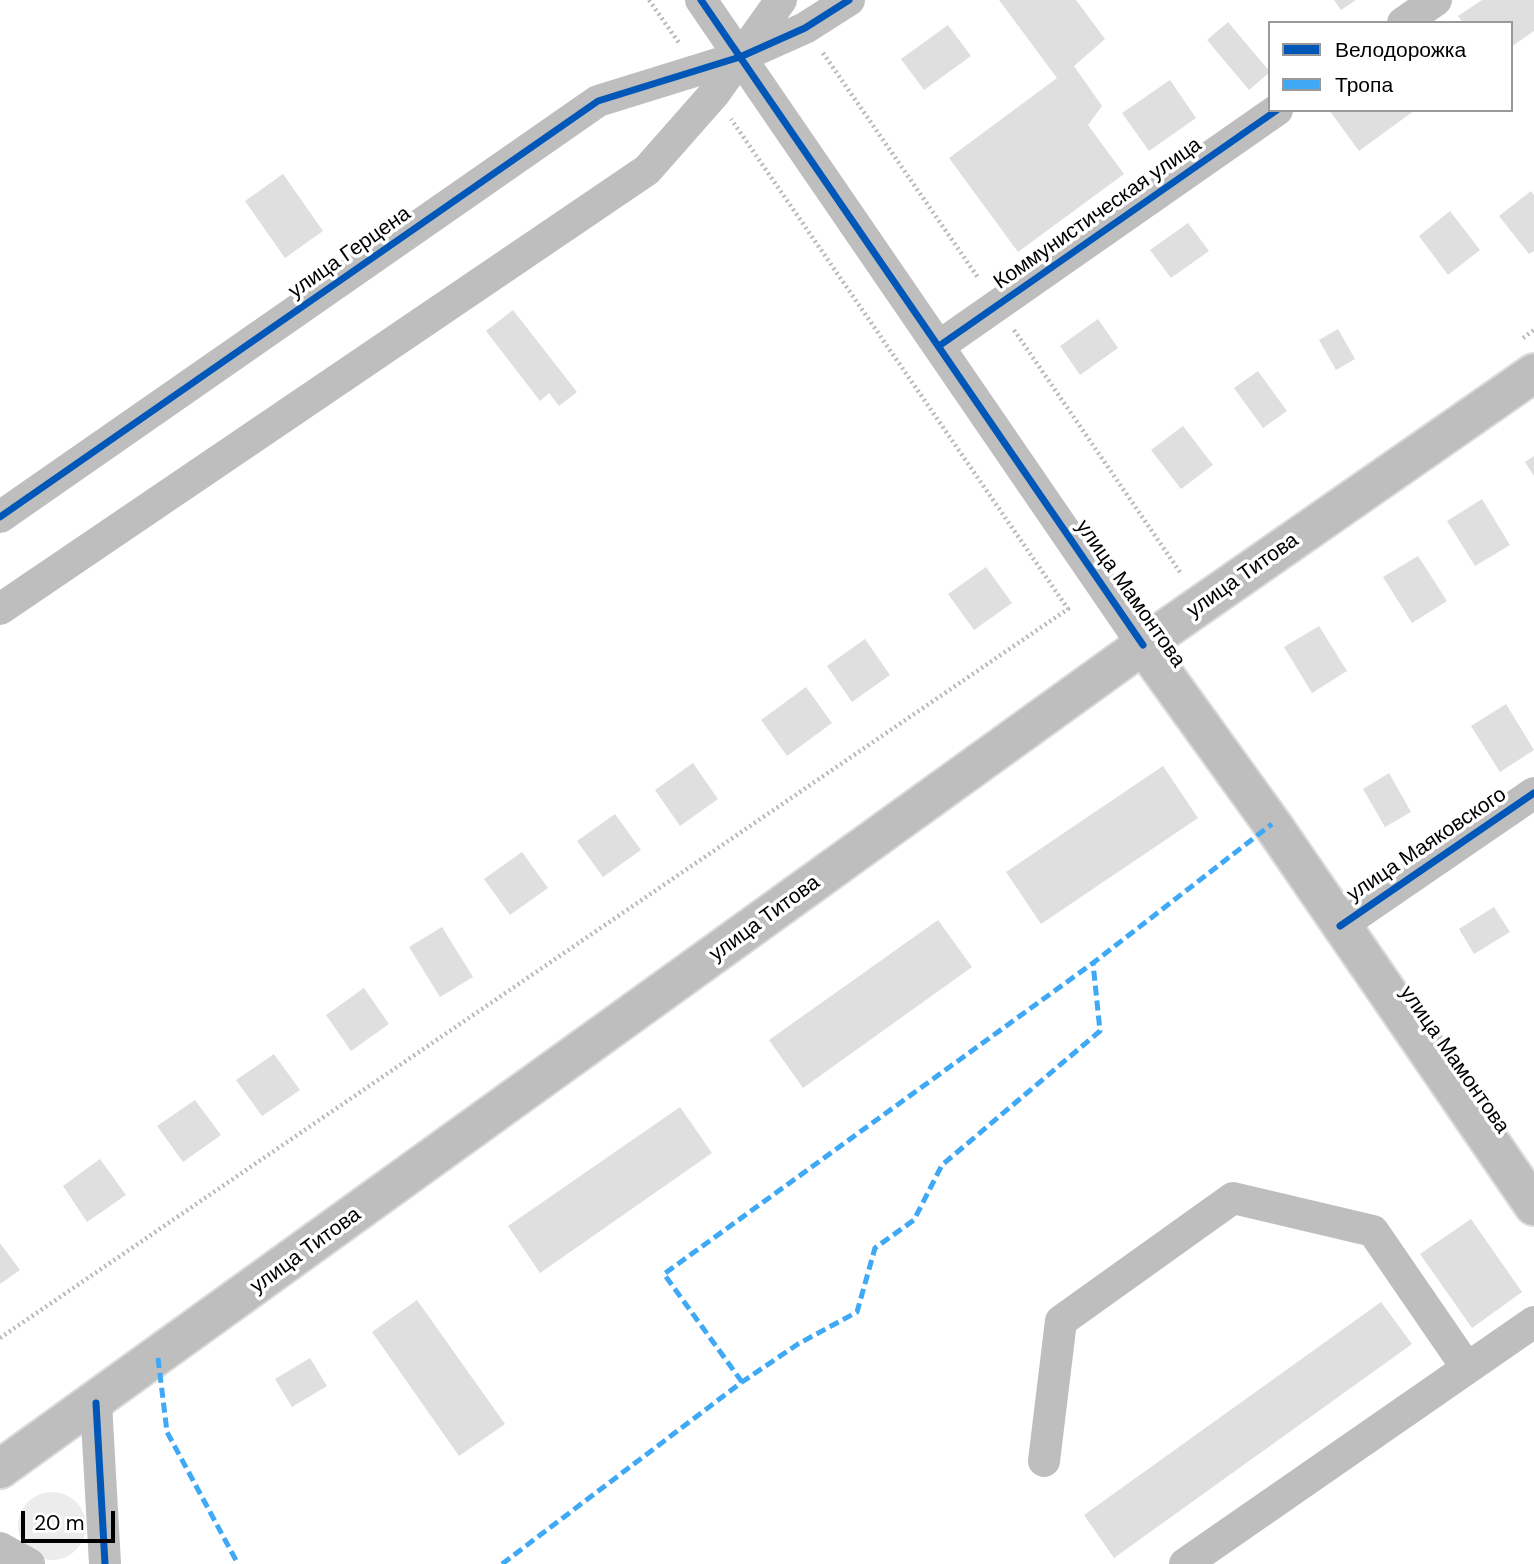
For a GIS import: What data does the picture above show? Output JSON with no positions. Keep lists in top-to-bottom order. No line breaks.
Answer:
{"streets":{"main road":["улица Титова","улица Мамонтова"],"street":["Коммунистическая улица","улица Герцена","улица Маяковского"]},"crossings":[["Коммунистическая улица","улица Мамонтова"],["улица Титова","улица Мамонтова"],["улица Мамонтова","улица Маяковского"]],"legend":["Велодорожка","Тропа"],"scale_bar":"20 m"}
